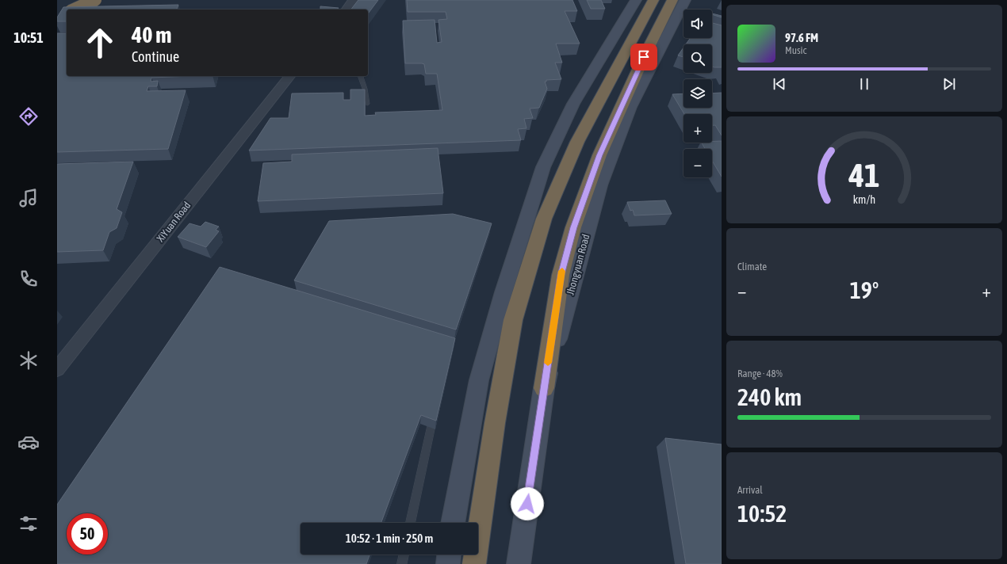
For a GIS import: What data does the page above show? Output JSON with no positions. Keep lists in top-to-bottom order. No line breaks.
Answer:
{"streets":{"main road":["Jhongyuan Road"],"street":["XiYuan Road"]},"page":{"tabs":"10:51","map_buttons":["+","−"],"turn":["40 m","Continue"],"song":["97.6 FM","Music"],"tile":["Climate",["Range · 48%","240 km"],["Arrival","10:52"]],"heat":["−","19°","+"],"limit":"50","trip":"10:52 · 1 min · 250 m","gauge":["41","km/h"]}}
